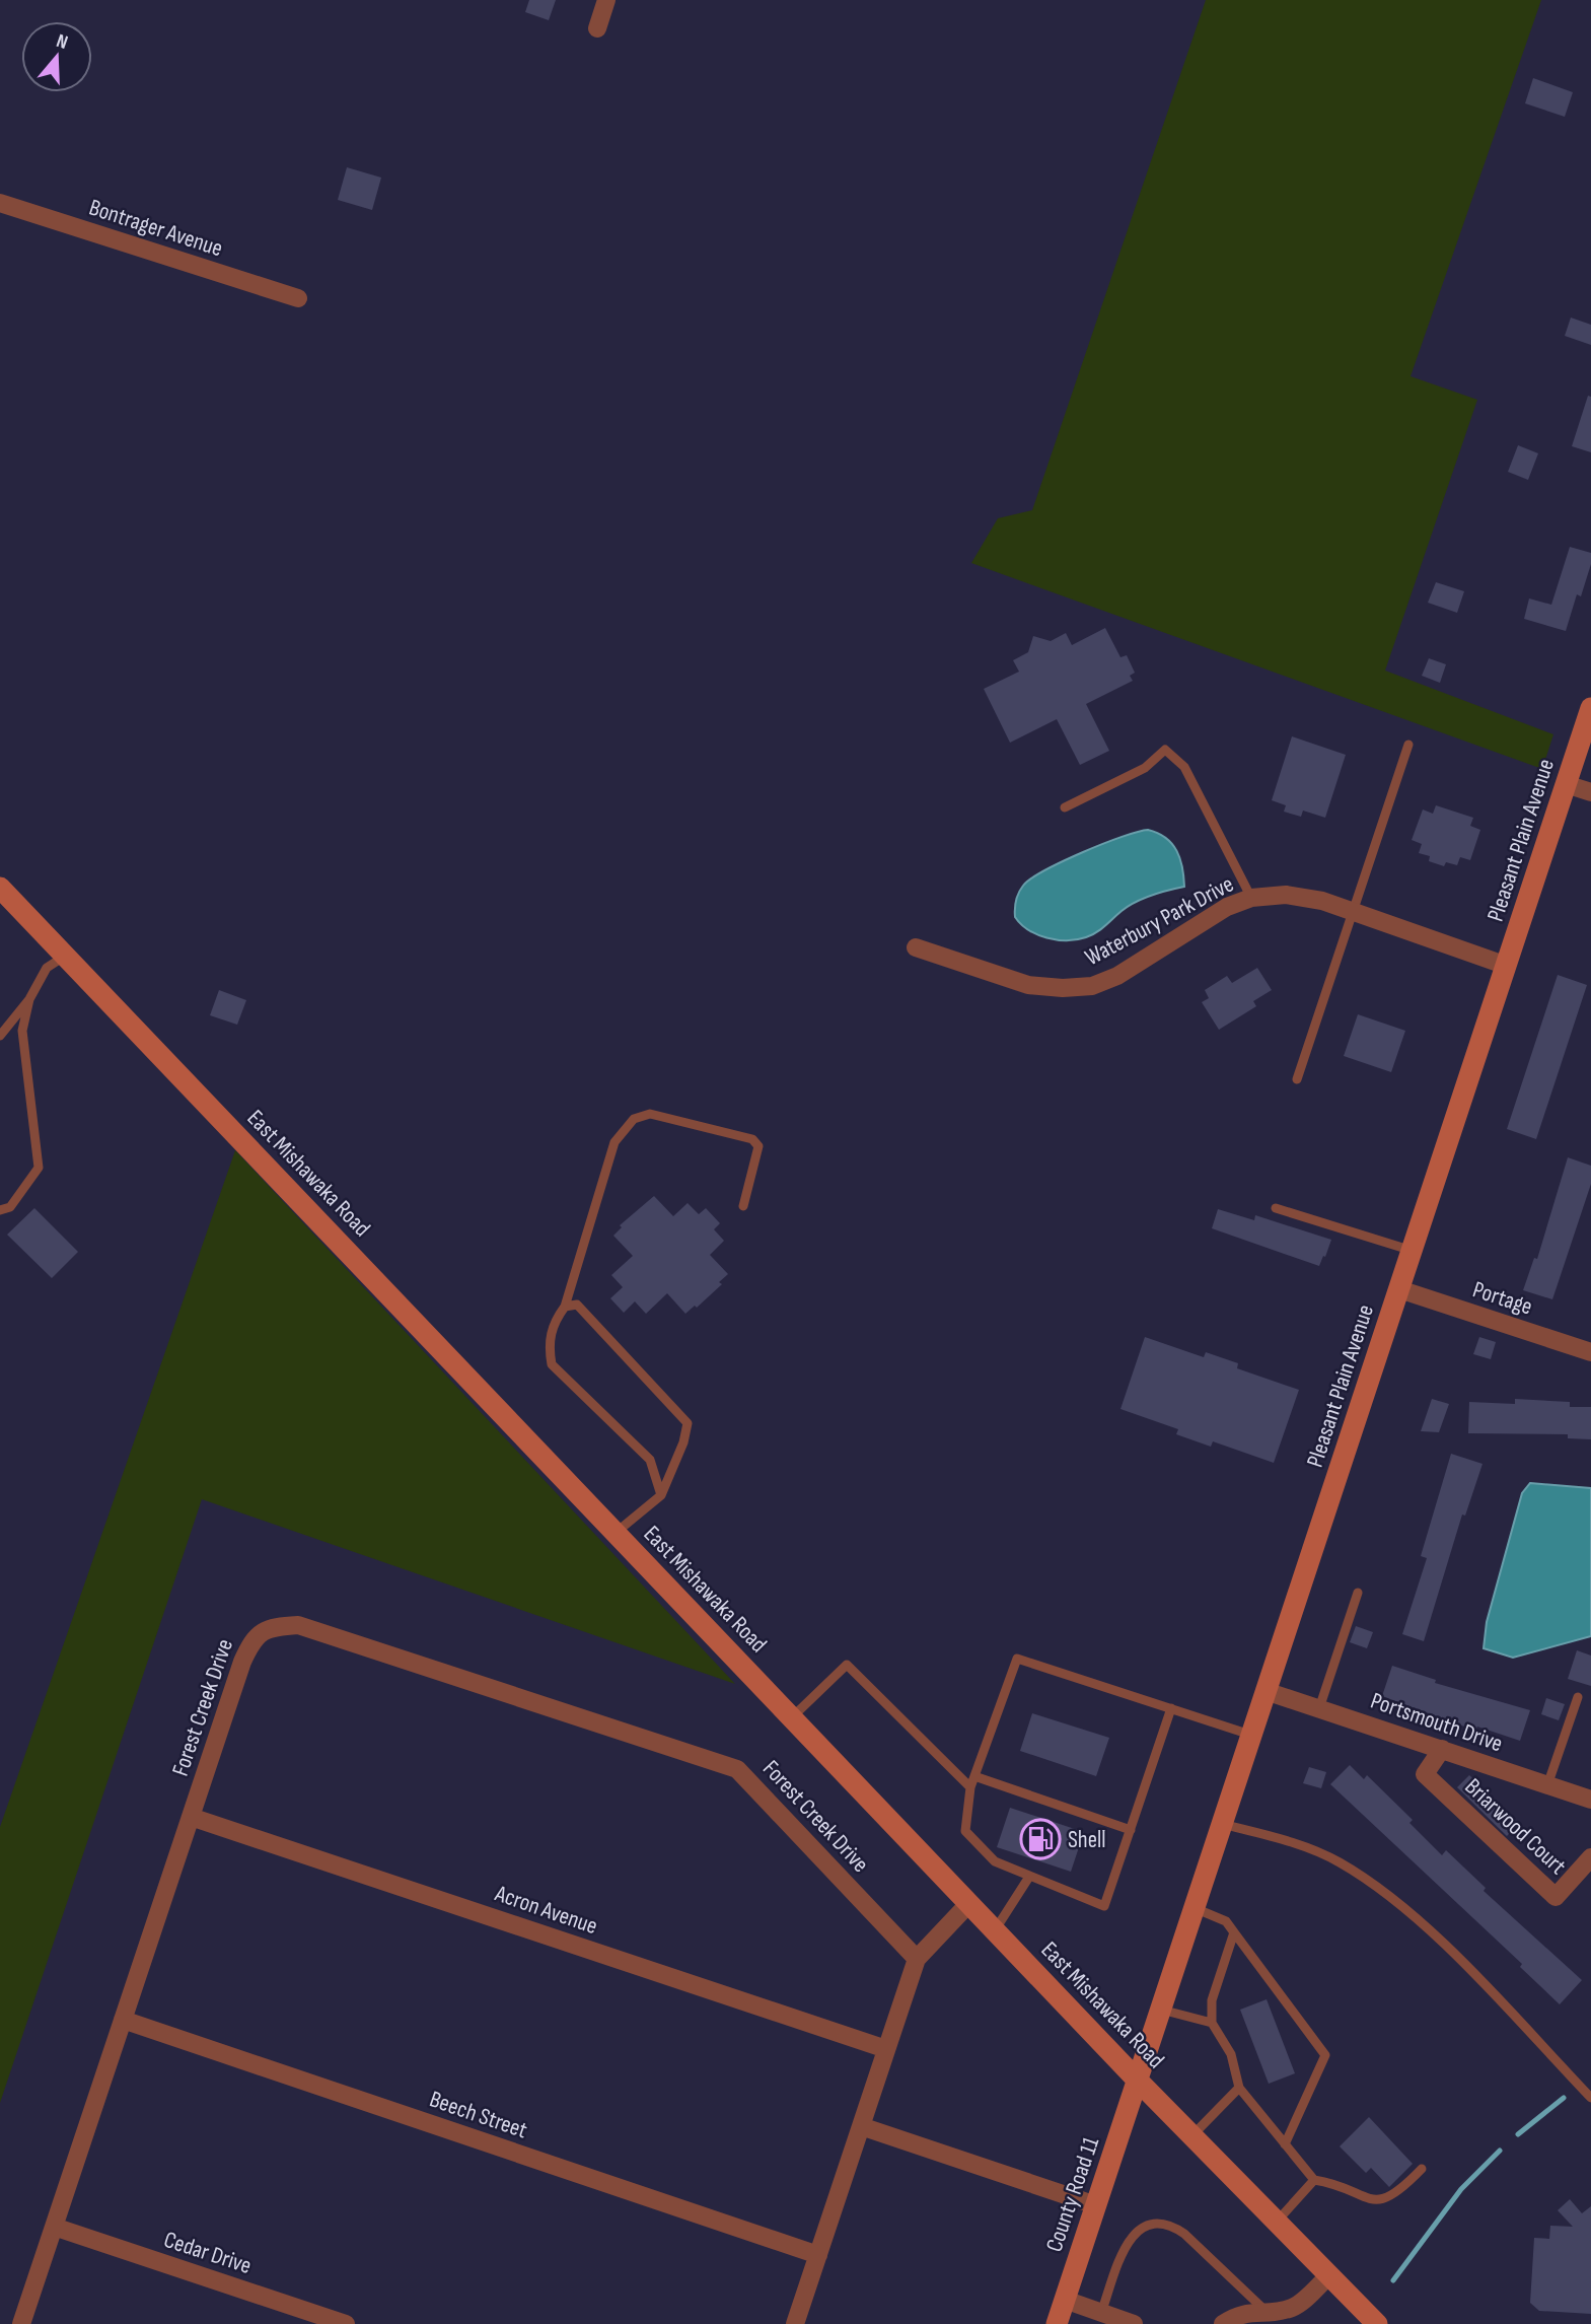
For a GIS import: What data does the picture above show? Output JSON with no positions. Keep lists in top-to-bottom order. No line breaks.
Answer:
{"streets":{"main road":["Pleasant Plain Avenue","East Mishawaka Road","County Road 11"],"street":["Bontrager Avenue","Waterbury Park Drive","Portage","Forest Creek Drive","Portsmouth Drive","Briarwood Court","Acron Avenue","Beech Street","Cedar Drive"]},"crossings":[["Pleasant Plain Avenue","Waterbury Park Drive"],["Pleasant Plain Avenue","East Mishawaka Road"],["Pleasant Plain Avenue","Portage"],["Pleasant Plain Avenue","Portsmouth Drive"],["Pleasant Plain Avenue","County Road 11"],["East Mishawaka Road","County Road 11"],["Forest Creek Drive","Acron Avenue"],["Forest Creek Drive","Beech Street"],["Forest Creek Drive","Cedar Drive"],["Portsmouth Drive","Briarwood Court"]],"places":{"fuel station":["Shell"]},"north":"top"}
